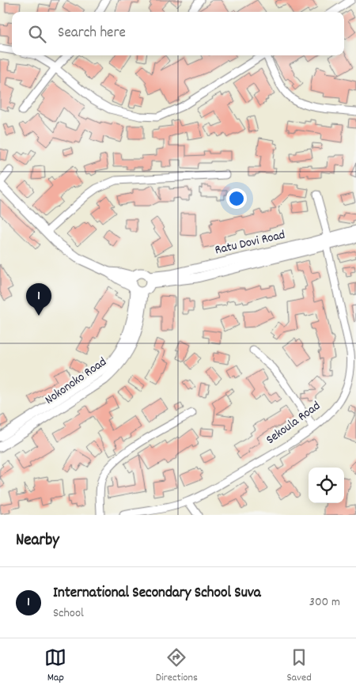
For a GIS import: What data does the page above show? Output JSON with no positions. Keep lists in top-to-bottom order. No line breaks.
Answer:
{"streets":{"main road":["Ratu Dovi Road","Nokonoko Road"],"street":["Sekoula Road"]},"crossings":[["Ratu Dovi Road","Nokonoko Road"],["Ratu Dovi Road","Sekoula Road"]],"page":{"search":"Search here","pins":"1","heading":"Nearby","list":[{"mark":"1","name":"International Secondary School Suva","note":"School","value":"300 m"}],"nav":["Map","Directions","Saved"]}}
